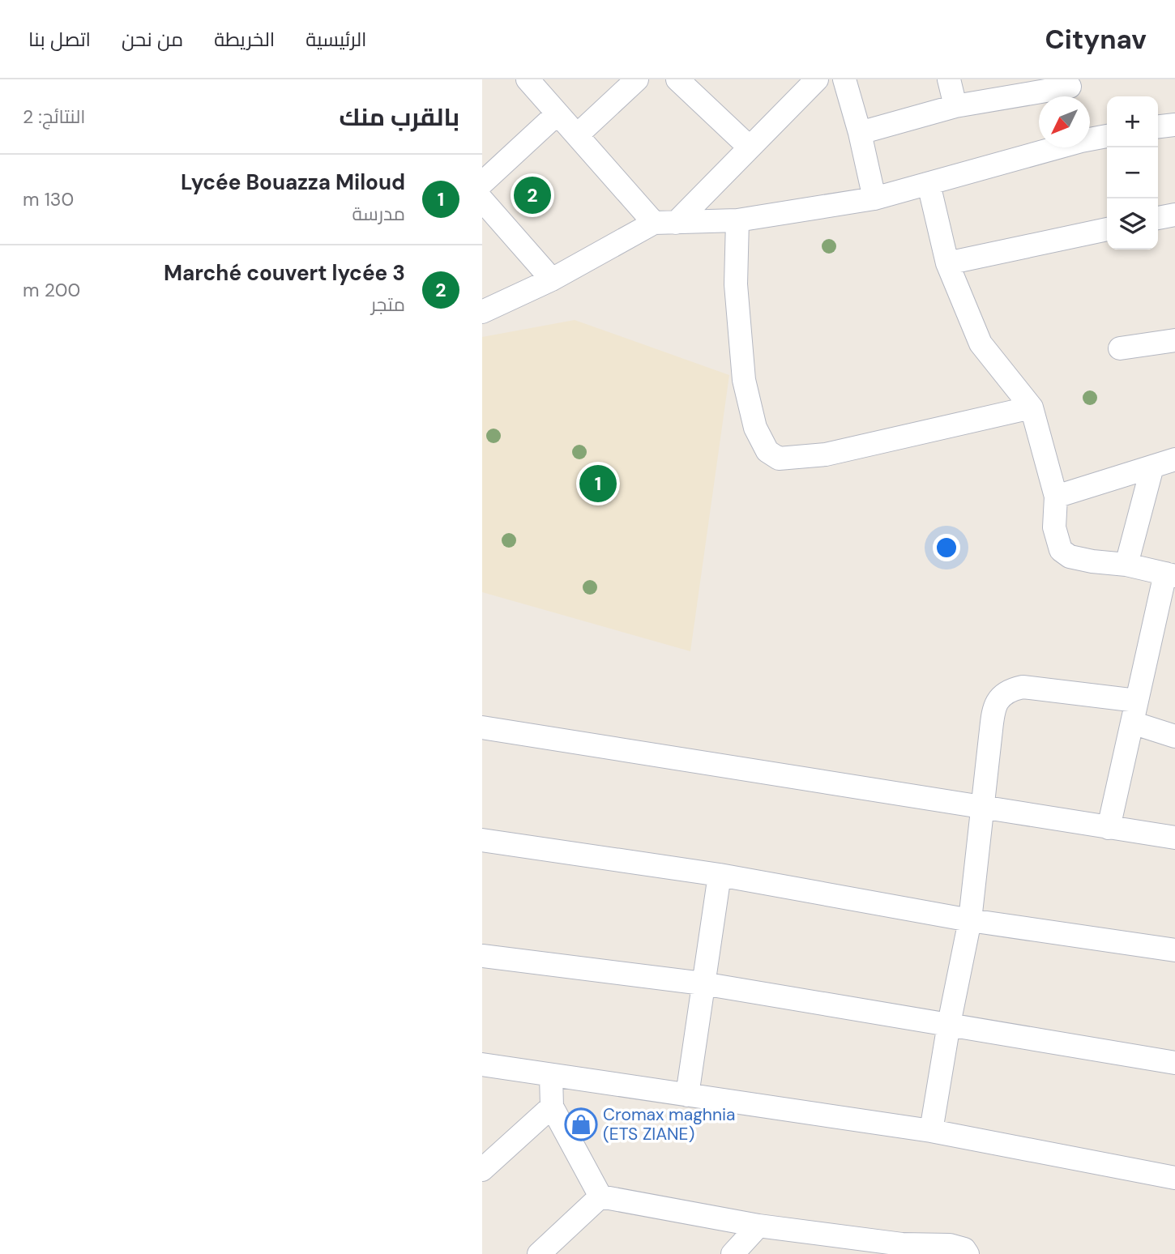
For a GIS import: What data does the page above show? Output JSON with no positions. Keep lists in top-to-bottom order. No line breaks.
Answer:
{"places":{"shop":["Cromax maghnia (ETS ZIANE)"]},"north":"bottom left","page":{"header":"Citynav","nav":["الرئيسية","الخريطة","من نحن","اتصل بنا"],"heading":["بالقرب منك","النتائج: 2"],"map_buttons":["+","−"],"list":[{"mark":"1","name":"Lycée Bouazza Miloud","note":"مدرسة","value":"130 m"},{"mark":"2","name":"Marché couvert lycée 3","note":"متجر","value":"200 m"}],"pins":["2","1"]}}
